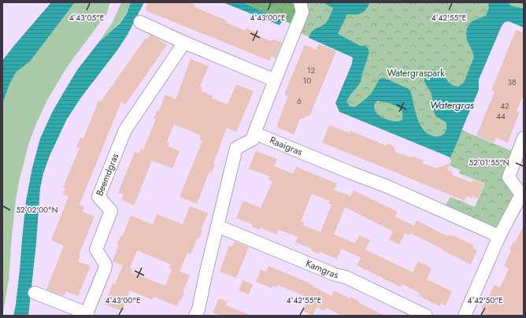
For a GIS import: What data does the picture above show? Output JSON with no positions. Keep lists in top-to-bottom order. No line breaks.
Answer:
{"streets":{"street":["Raaigras","Beemdgras","Kamgras"]},"water":["Watergras"],"parks":["Watergraspark"],"house_numbers":["12","10","38","6","42","44"],"coordinates":["4°43'05\"E","4°43'00\"E","4°42'55\"E","52°01'55\"N","52°02'00\"N","4°42'50\"E"]}
